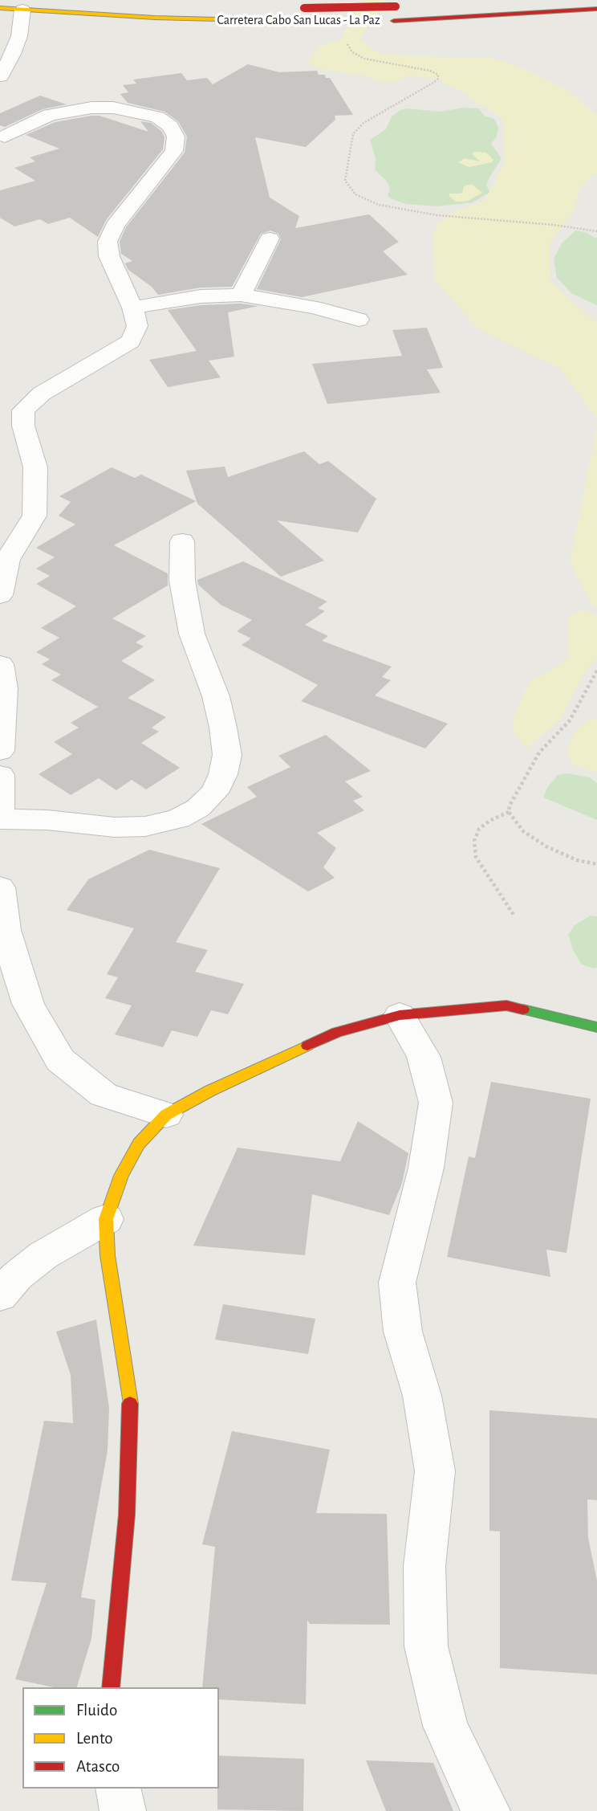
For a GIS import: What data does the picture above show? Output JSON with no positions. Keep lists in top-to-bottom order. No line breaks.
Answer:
{"streets":{"main road":["Carretera Cabo San Lucas - La Paz"]},"legend":["Fluido","Lento","Atasco"]}
